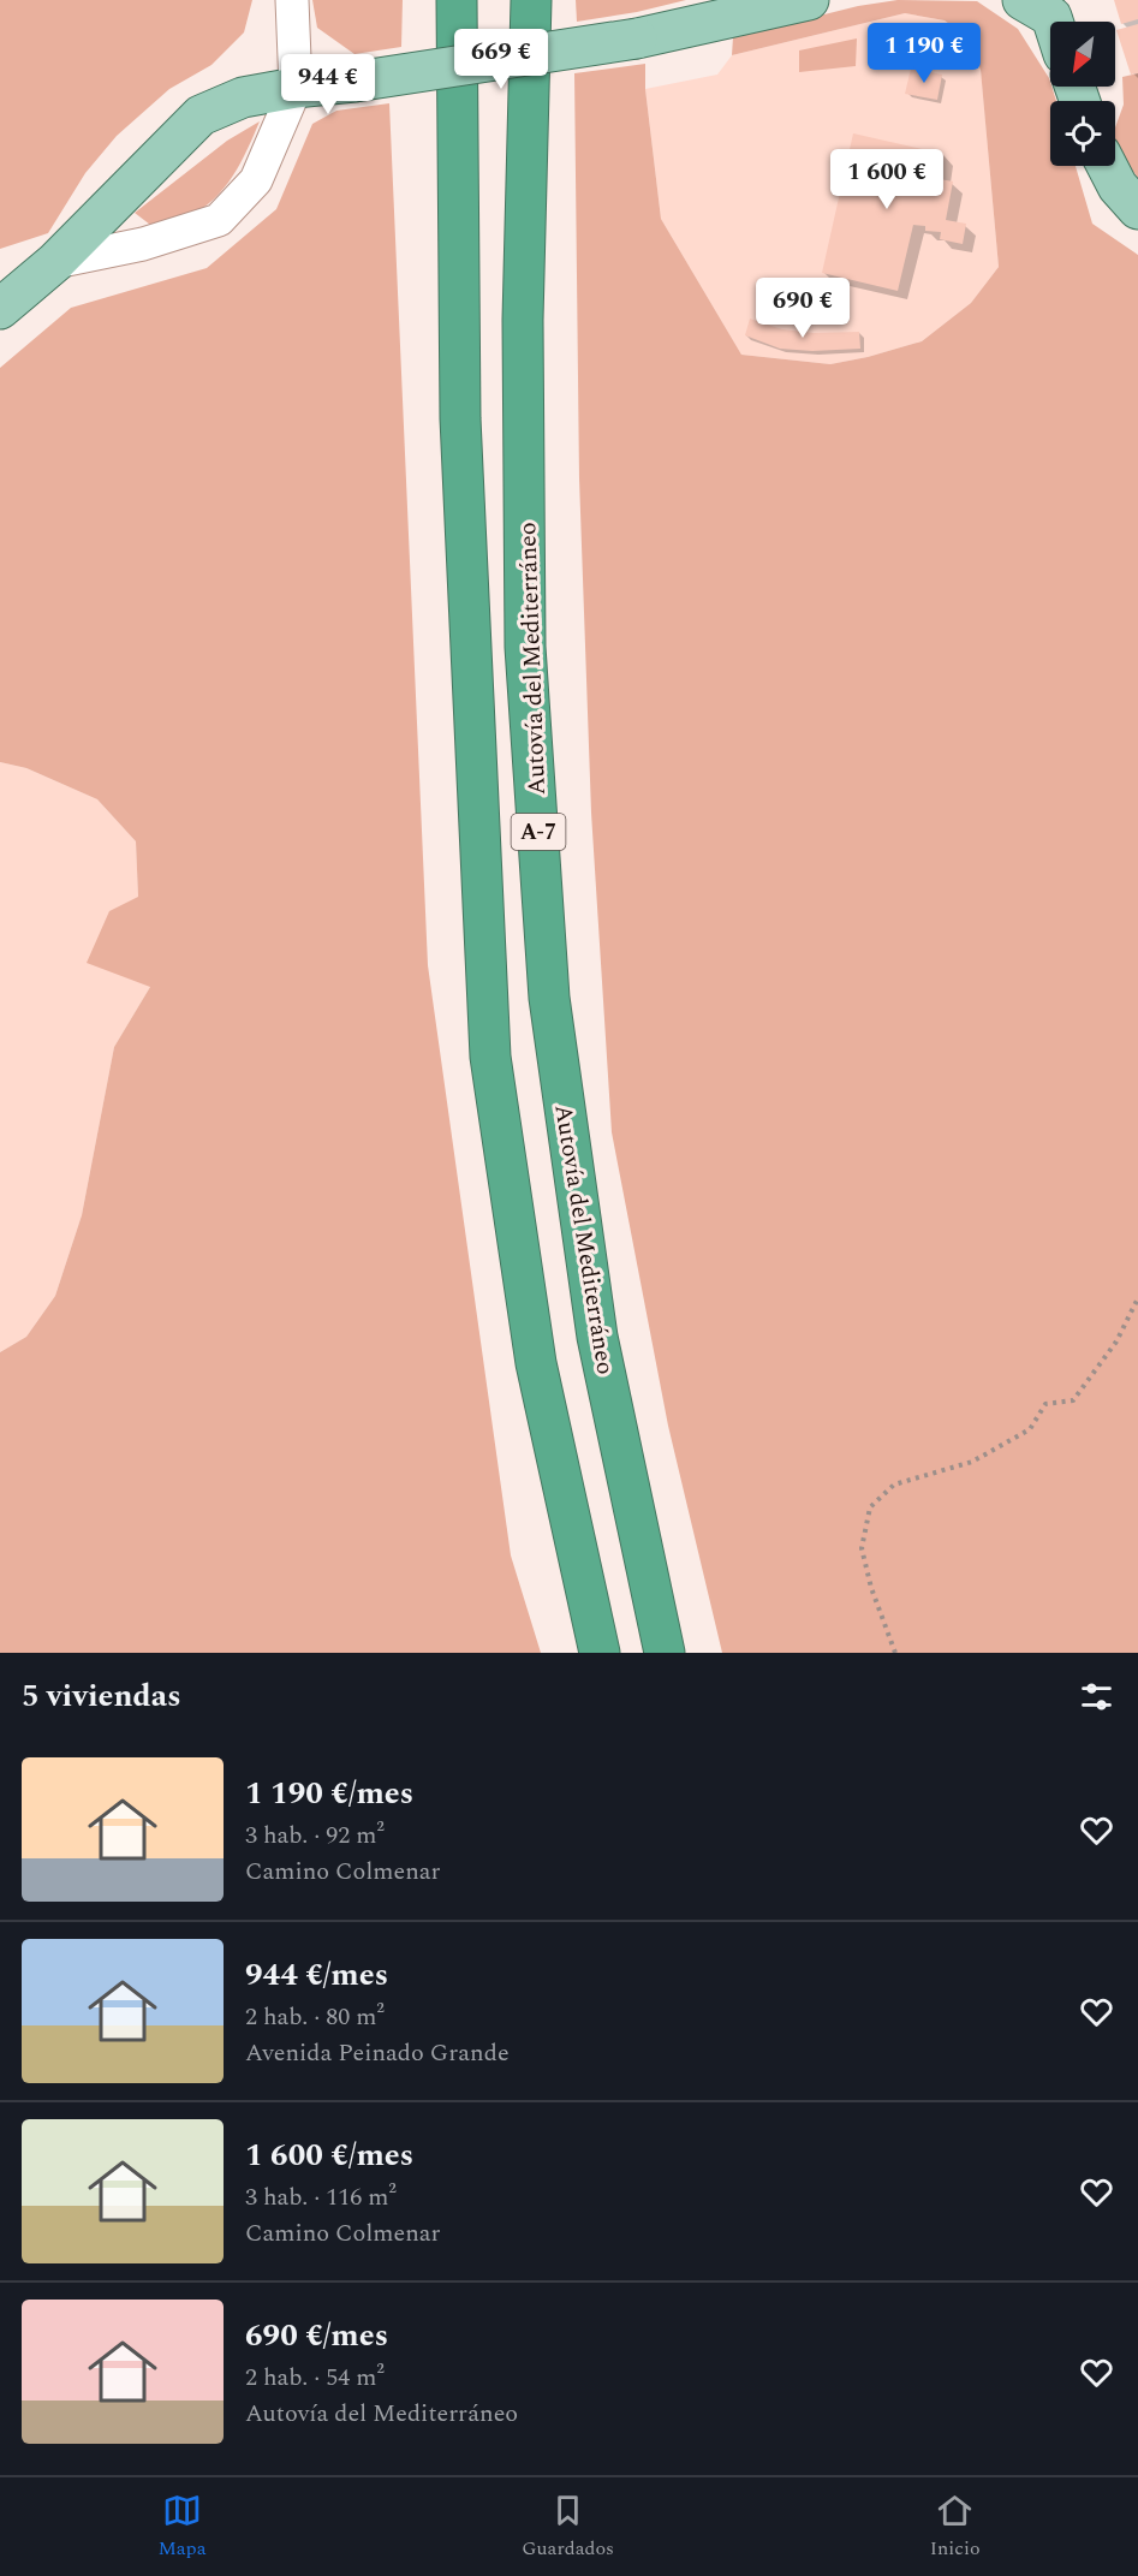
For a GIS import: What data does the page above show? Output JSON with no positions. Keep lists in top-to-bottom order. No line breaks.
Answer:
{"streets":{"highway":["Autovía del Mediterráneo","A-7"]},"north":"bottom left","page":{"price":["1 190 €","669 €","944 €","1 600 €","690 €"],"heading":"5 viviendas","list":[{"name":"1 190 €/mes","note":"3 hab. · 92 m² · Camino Colmenar"},{"name":"944 €/mes","note":"2 hab. · 80 m² · Avenida Peinado Grande"},{"name":"1 600 €/mes","note":"3 hab. · 116 m² · Camino Colmenar"},{"name":"690 €/mes","note":"2 hab. · 54 m² · Autovía del Mediterráneo"}],"tabs":["Mapa","Guardados","Inicio"]}}
